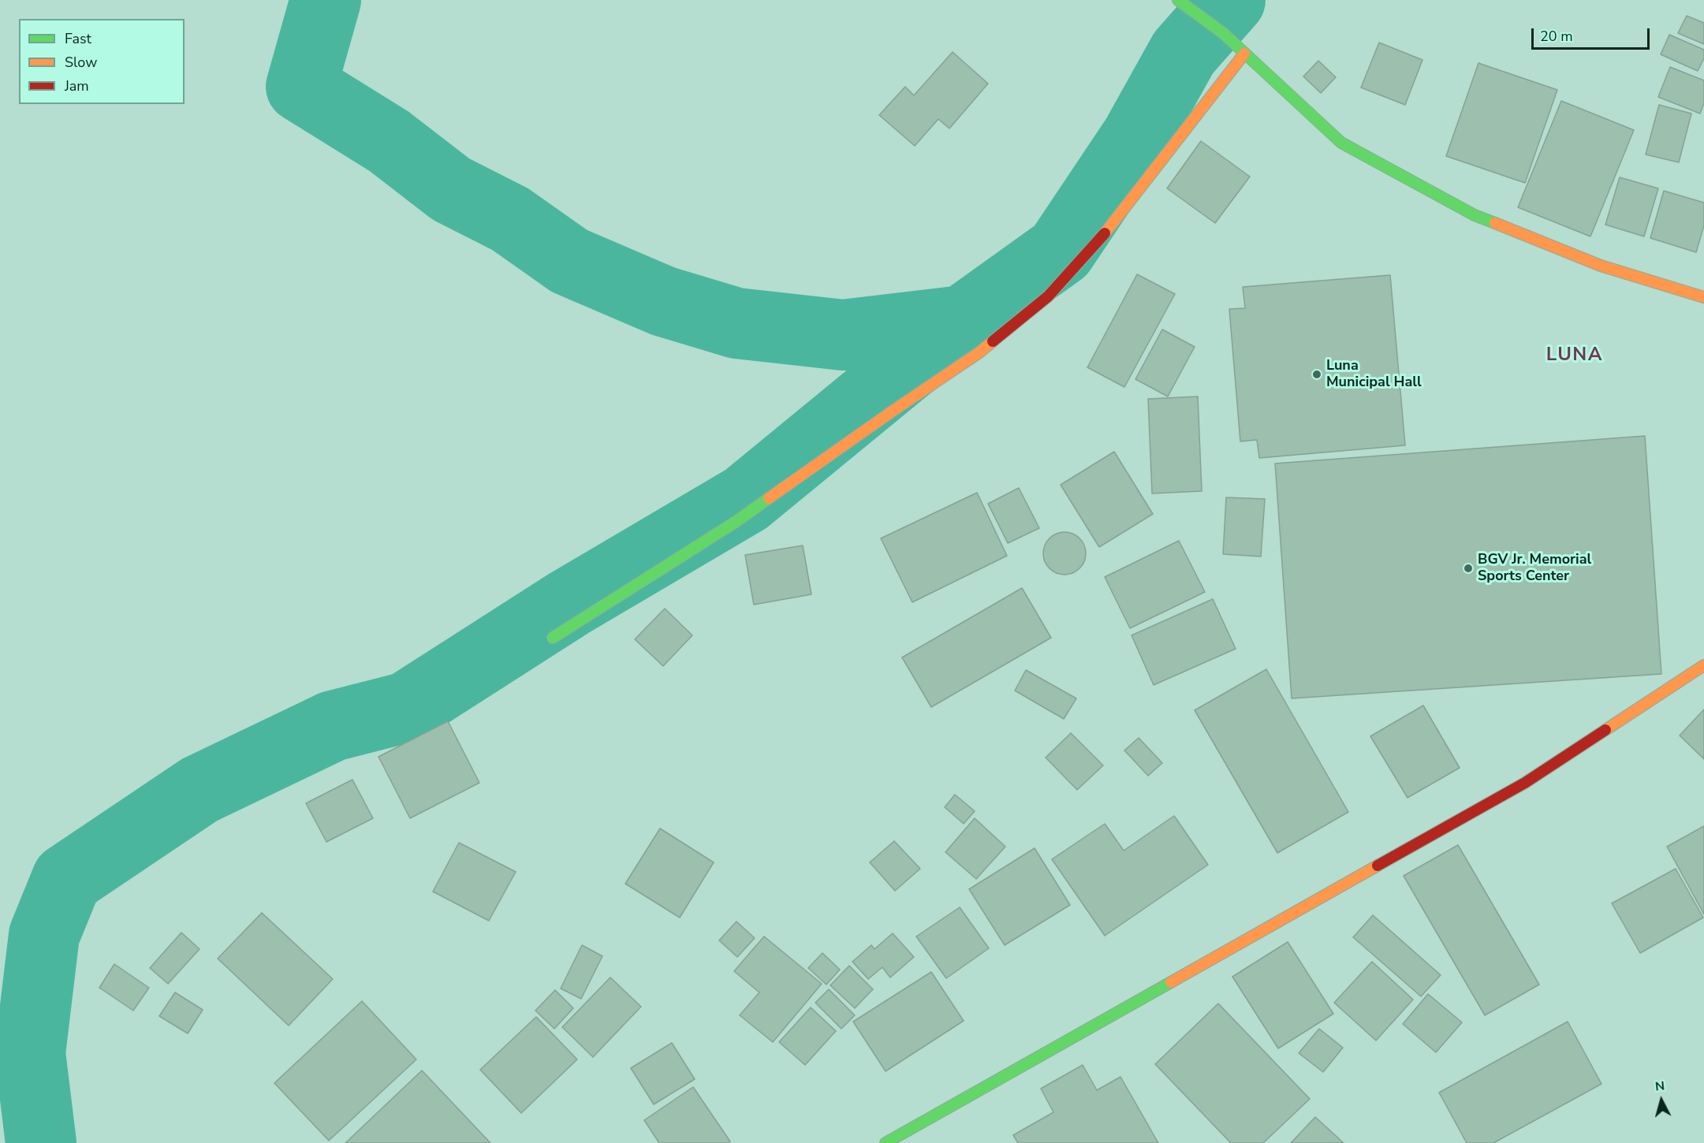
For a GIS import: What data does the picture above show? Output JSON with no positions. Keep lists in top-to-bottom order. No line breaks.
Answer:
{"districts":["LUNA"],"places":["Luna Municipal Hall","BGV Jr. Memorial Sports Center"],"legend":["Fast","Slow","Jam"],"scale_bar":"20 m","north":"top"}
